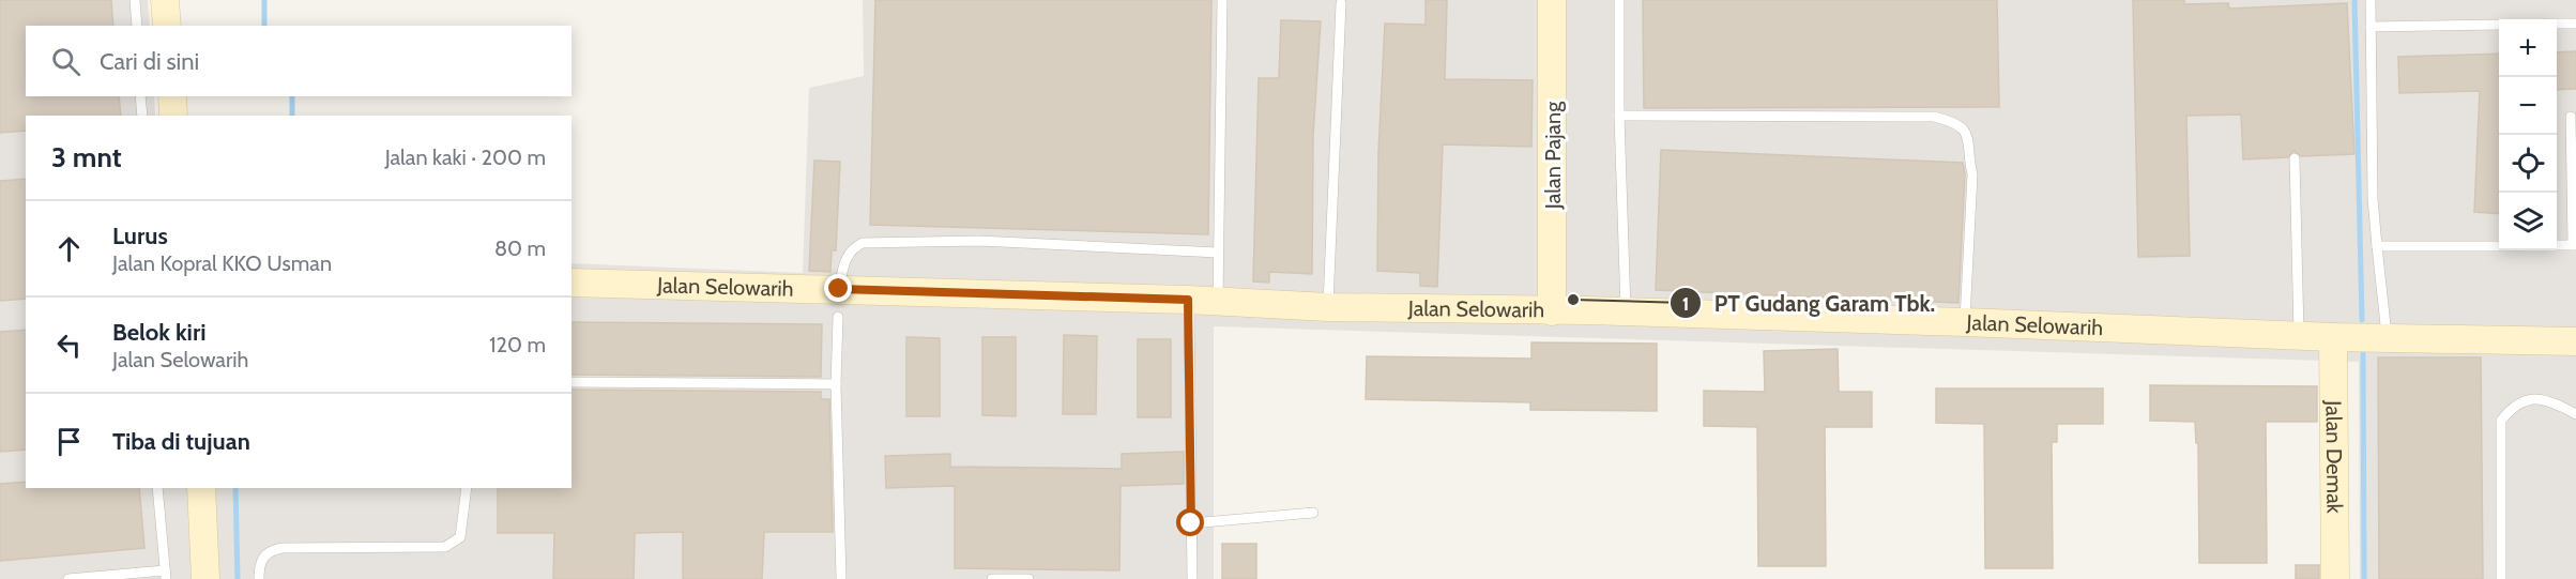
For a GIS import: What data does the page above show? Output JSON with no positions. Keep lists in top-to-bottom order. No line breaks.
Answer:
{"streets":{"main road":["Jalan Pajang","Jalan Selowarih","Jalan Demak"]},"crossings":[["Jalan Pajang","Jalan Selowarih"],["Jalan Selowarih","Jalan Demak"]],"places":["PT Gudang Garam Tbk."],"page":{"map_buttons":["+","−"],"search":"Cari di sini","heading":["3 mnt","Jalan kaki · 200 m"],"list":[["Lurus","Jalan Kopral KKO Usman","80 m"],["Belok kiri","Jalan Selowarih","120 m"],"Tiba di tujuan"]}}
